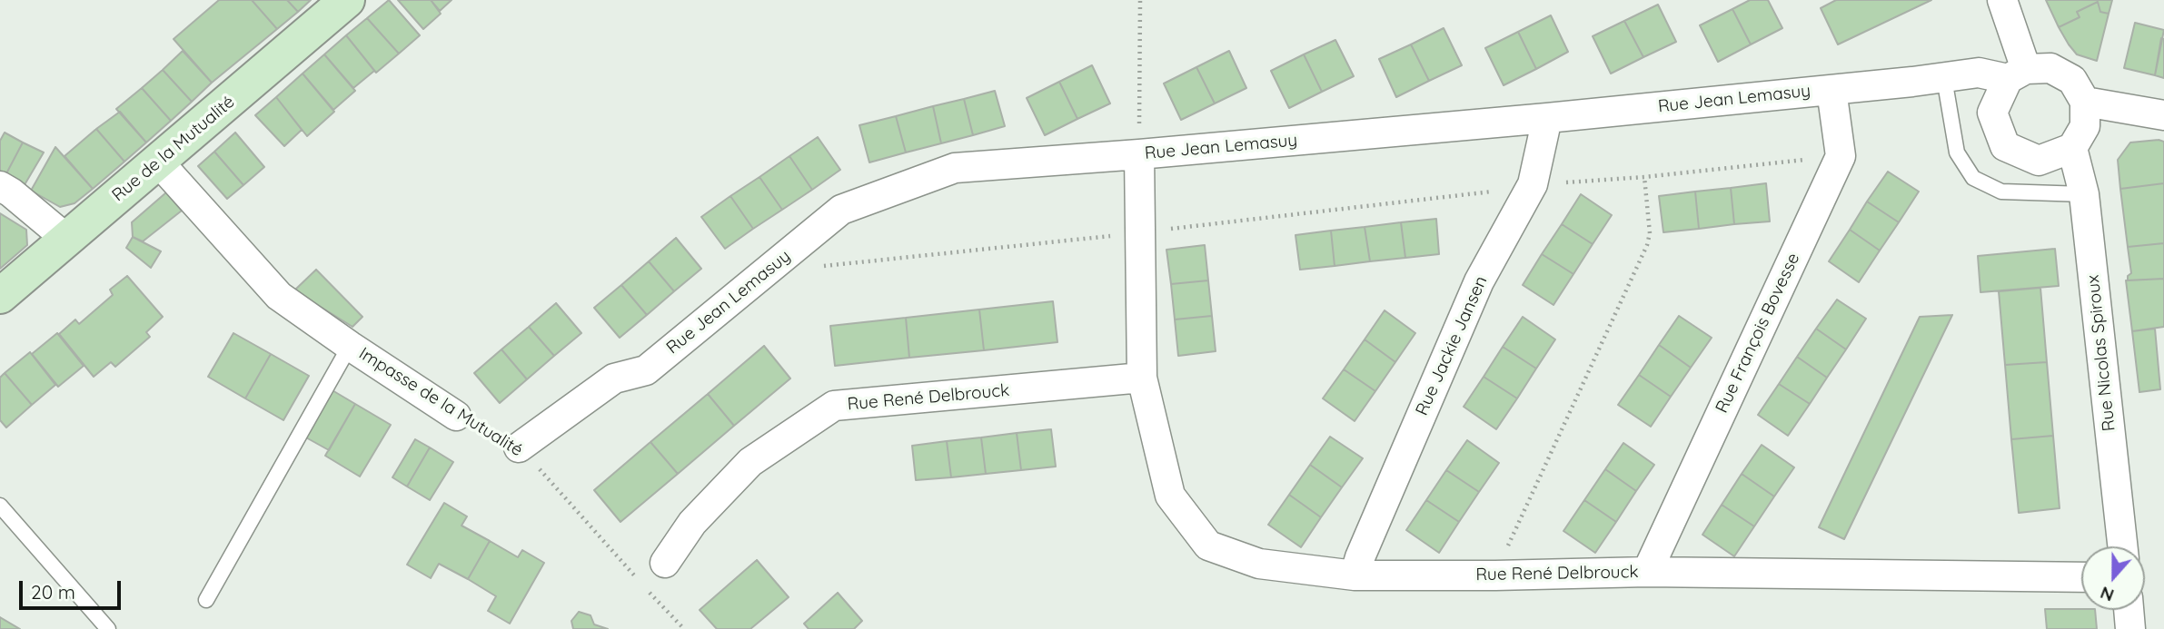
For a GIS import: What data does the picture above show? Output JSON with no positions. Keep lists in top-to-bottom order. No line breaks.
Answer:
{"streets":{"street":["Rue Jean Lemasuy","Rue de la Mutualité","Rue François Bovesse","Rue Jackie Jansen","Rue Nicolas Spiroux","Rue René Delbrouck","Impasse de la Mutualité"]},"crossings":[["Rue Jean Lemasuy","Rue Jackie Jansen"],["Rue Jean Lemasuy","Rue Nicolas Spiroux"],["Rue Jean Lemasuy","Rue René Delbrouck"],["Rue Jean Lemasuy","Impasse de la Mutualité"],["Rue de la Mutualité","Impasse de la Mutualité"],["Rue François Bovesse","Rue René Delbrouck"],["Rue Jackie Jansen","Rue René Delbrouck"]],"scale_bar":"20 m","north":"bottom"}
